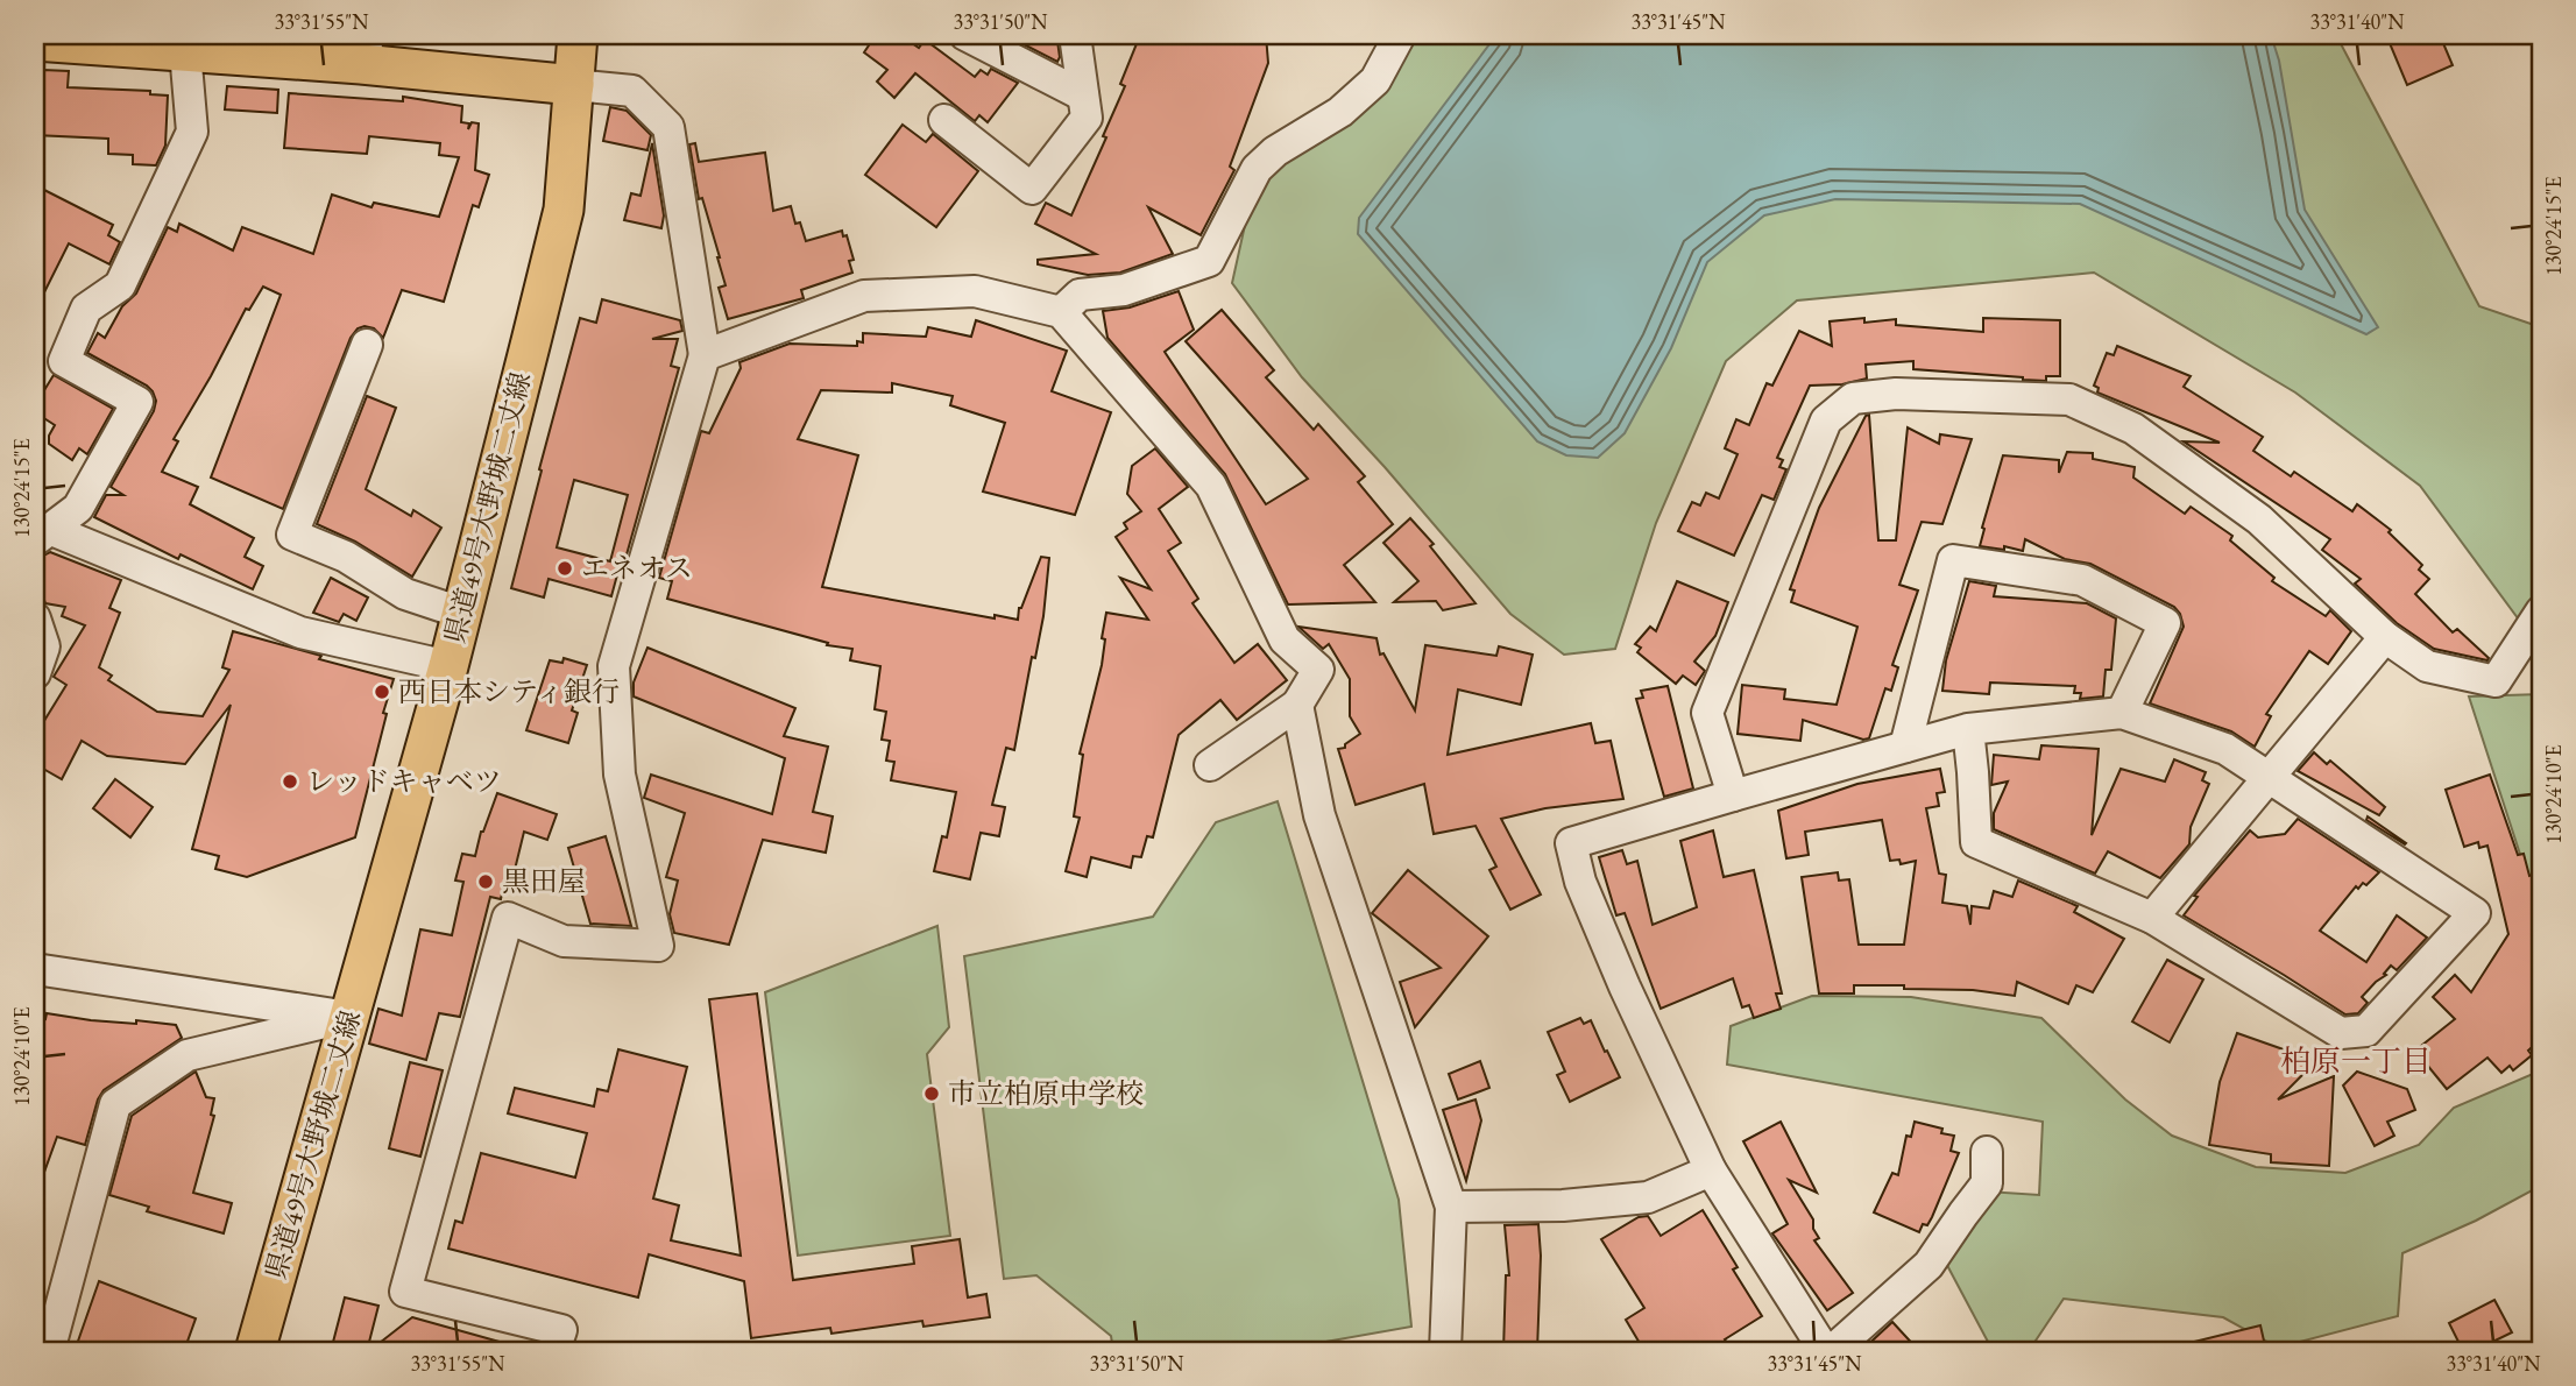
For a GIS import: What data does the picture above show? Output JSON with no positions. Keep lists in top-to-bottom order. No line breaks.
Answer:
{"streets":{"main road":["県道49号大野城二丈線"]},"districts":["柏原一丁目"],"places":["エネオス","西日本シティ銀行","レッドキャベツ","黒田屋","市立柏原中学校"],"coordinates":["33°31'55\"N","33°31'50\"N","33°31'45\"N","33°31'40\"N","130°24'15\"E","130°24'10\"E"]}
